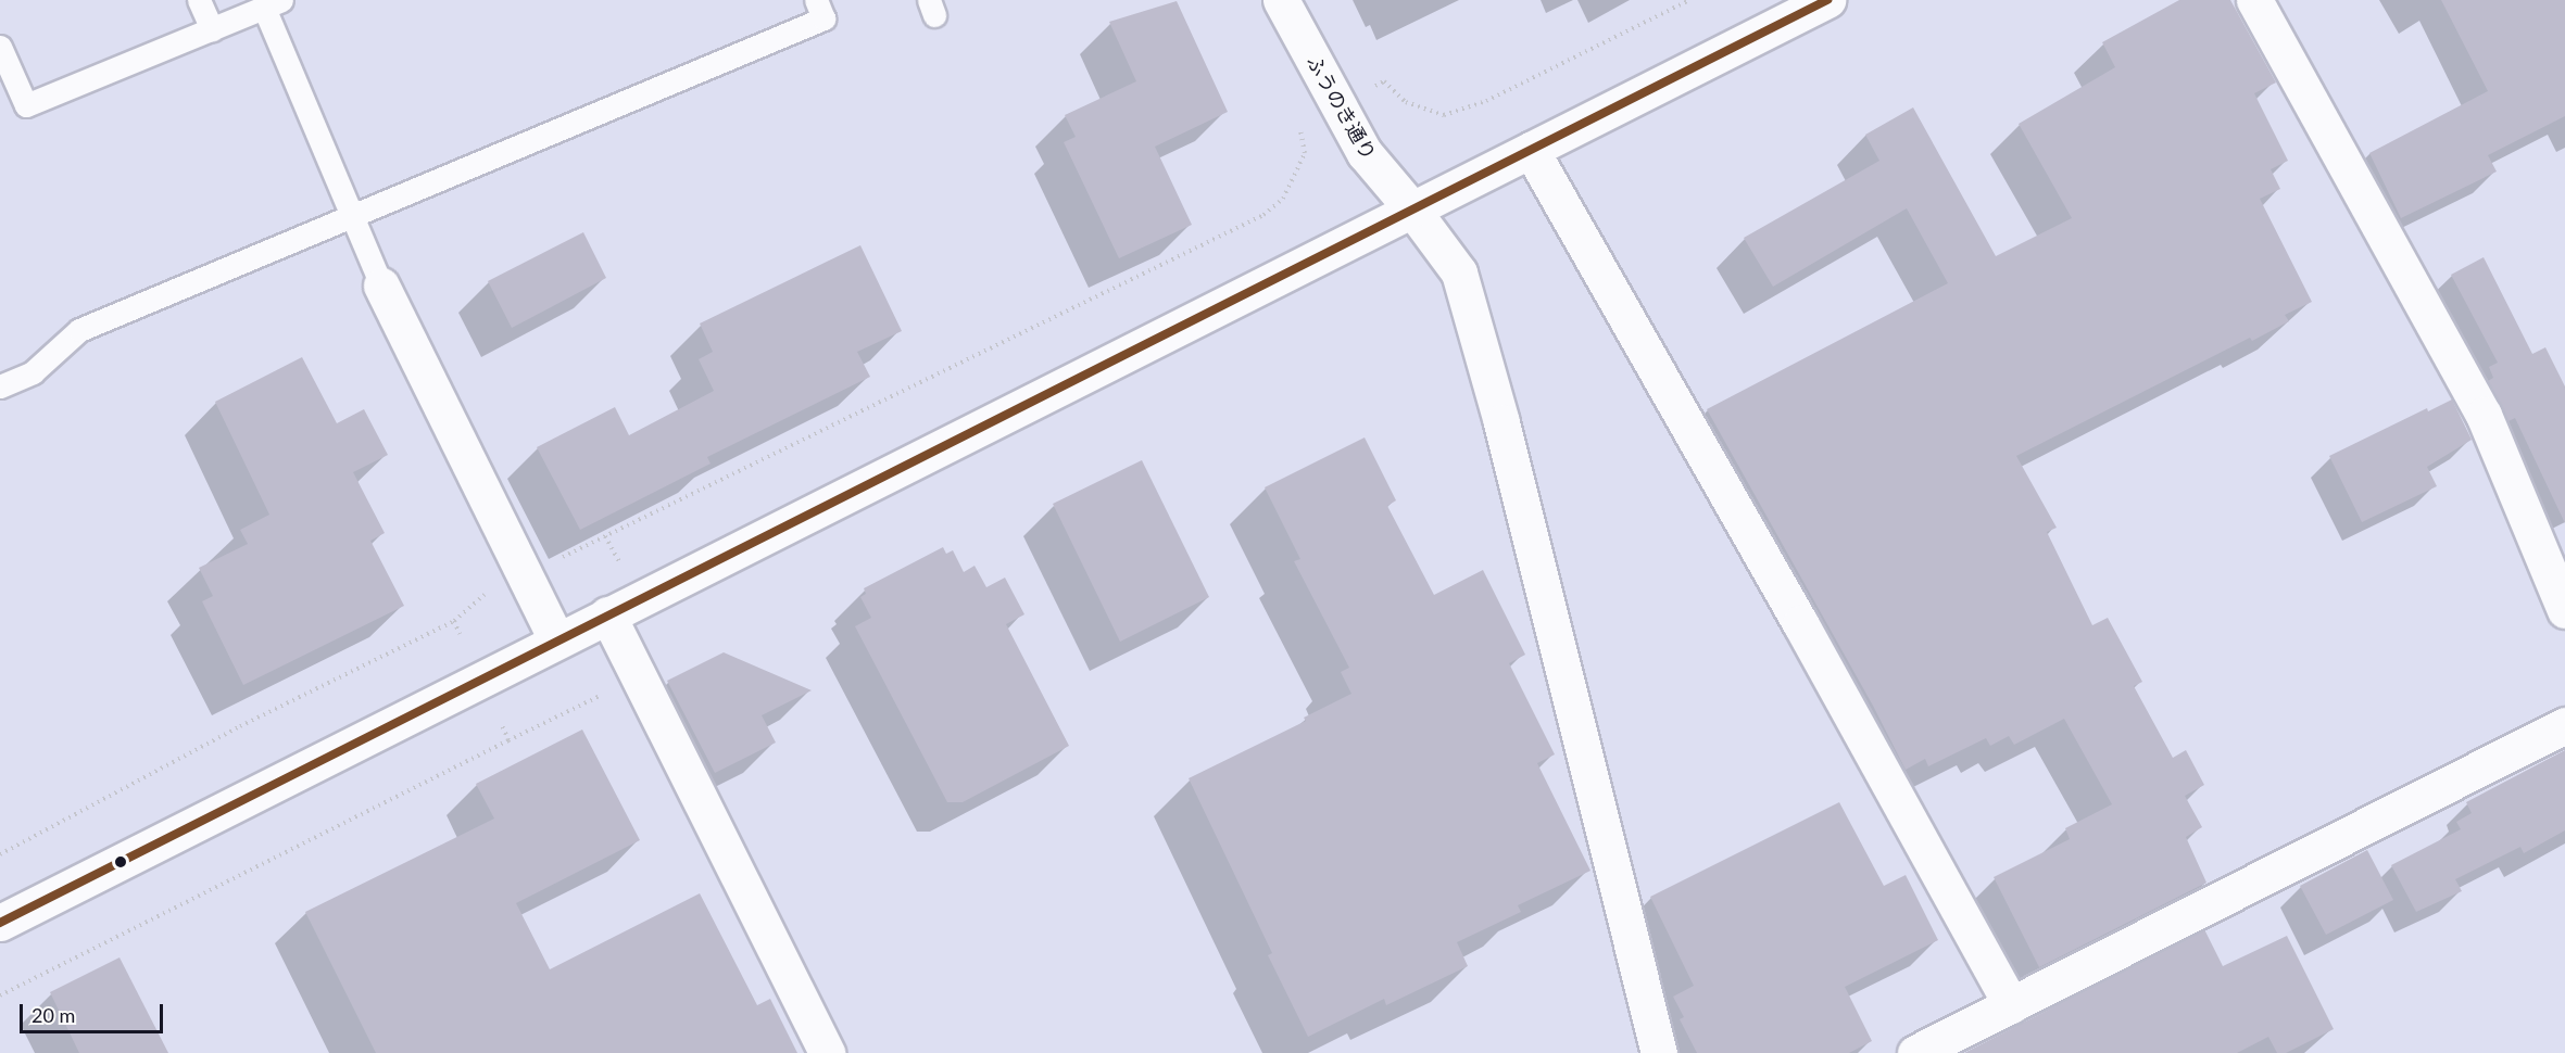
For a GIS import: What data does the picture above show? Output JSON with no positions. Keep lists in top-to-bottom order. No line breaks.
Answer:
{"streets":{"street":["ふうのき通り"]},"scale_bar":"20 m"}
